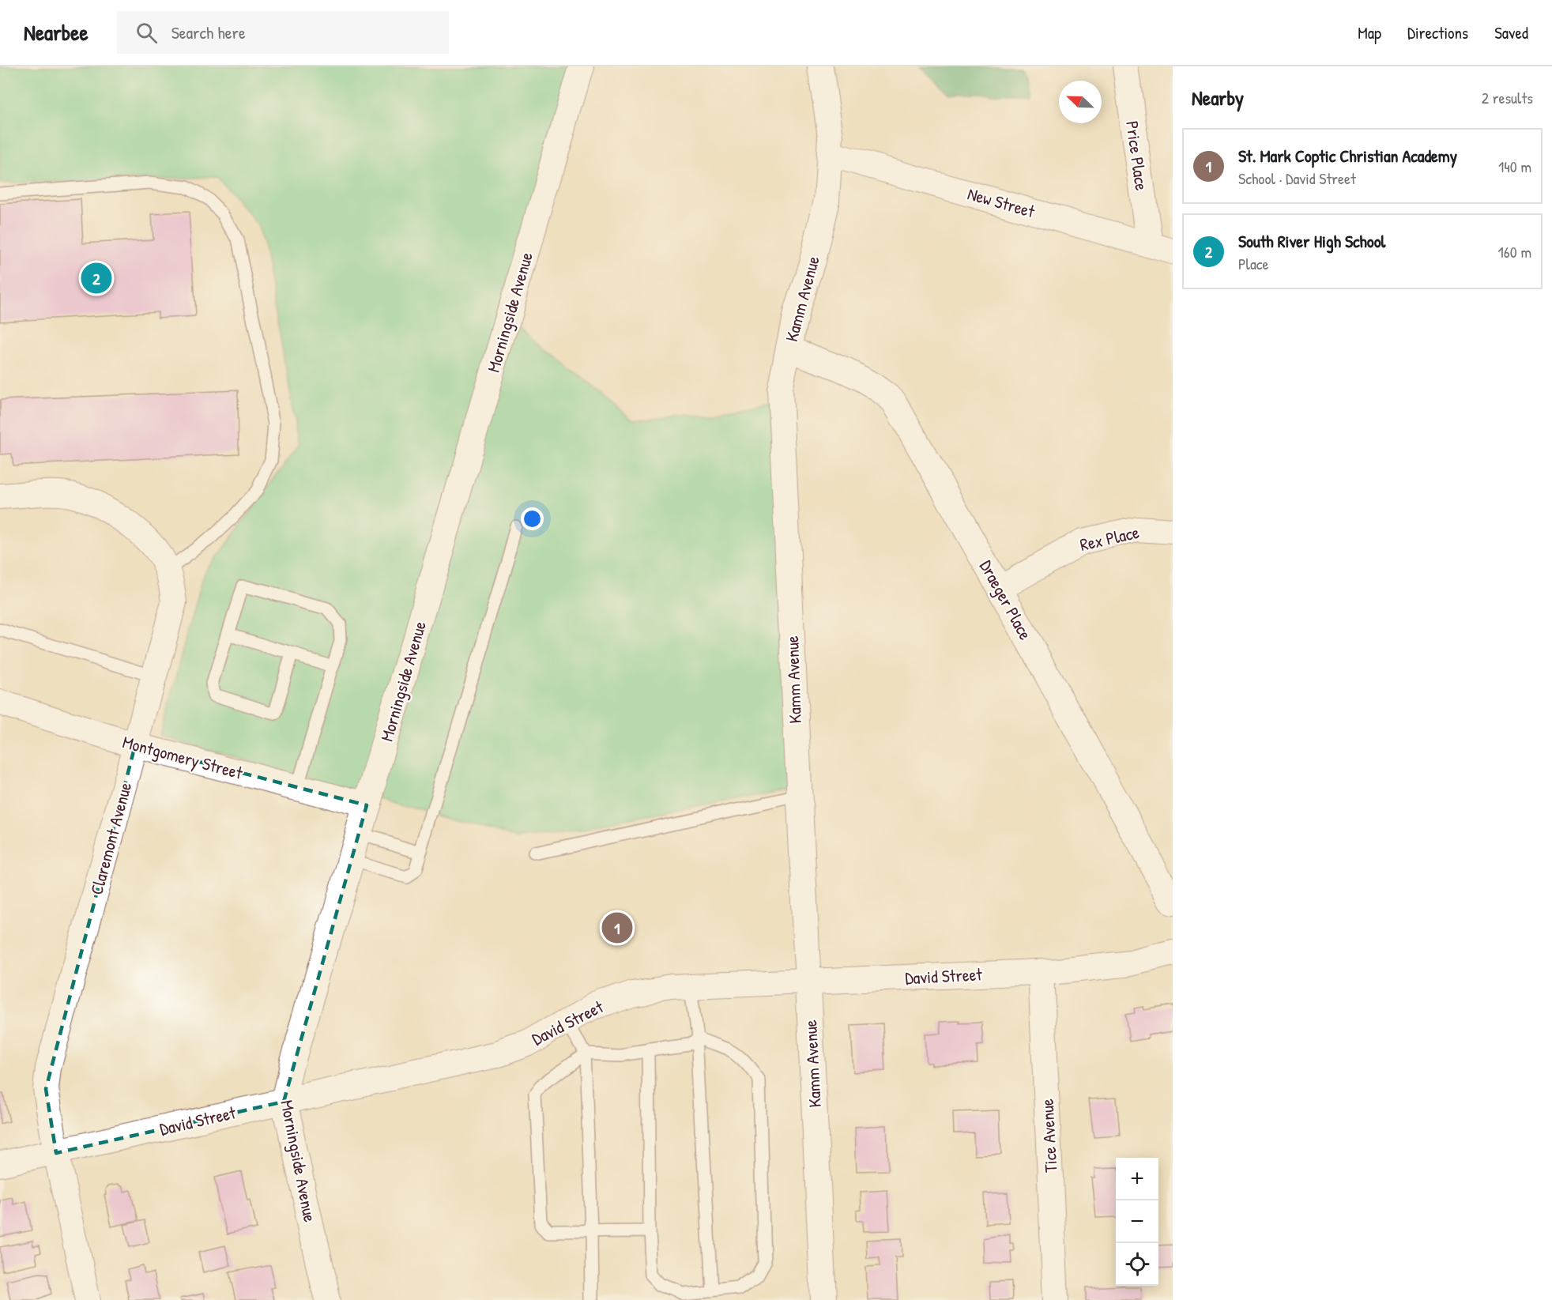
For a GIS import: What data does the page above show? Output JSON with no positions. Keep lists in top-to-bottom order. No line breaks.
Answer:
{"streets":{"street":["Price Place","New Street","Kamm Avenue","Morningside Avenue","Rex Place","Draeger Place","Montgomery Street","Claremont Avenue","David Street","Tice Avenue"]},"crossings":[["Price Place","New Street"],["New Street","Kamm Avenue"],["Kamm Avenue","Draeger Place"],["Kamm Avenue","David Street"],["Morningside Avenue","Montgomery Street"],["Morningside Avenue","David Street"],["Rex Place","Draeger Place"],["Montgomery Street","Claremont Avenue"],["Claremont Avenue","David Street"],["David Street","Tice Avenue"]],"north":"top left","page":{"header":"Nearbee","search":"Search here","nav":["Map","Directions","Saved"],"heading":["Nearby","2 results"],"list":[{"mark":"1","name":"St. Mark Coptic Christian Academy","note":"School · David Street","value":"140 m"},{"mark":"2","name":"South River High School","note":"Place","value":"160 m"}],"pins":["2","1"],"map_buttons":["+","−"]}}
